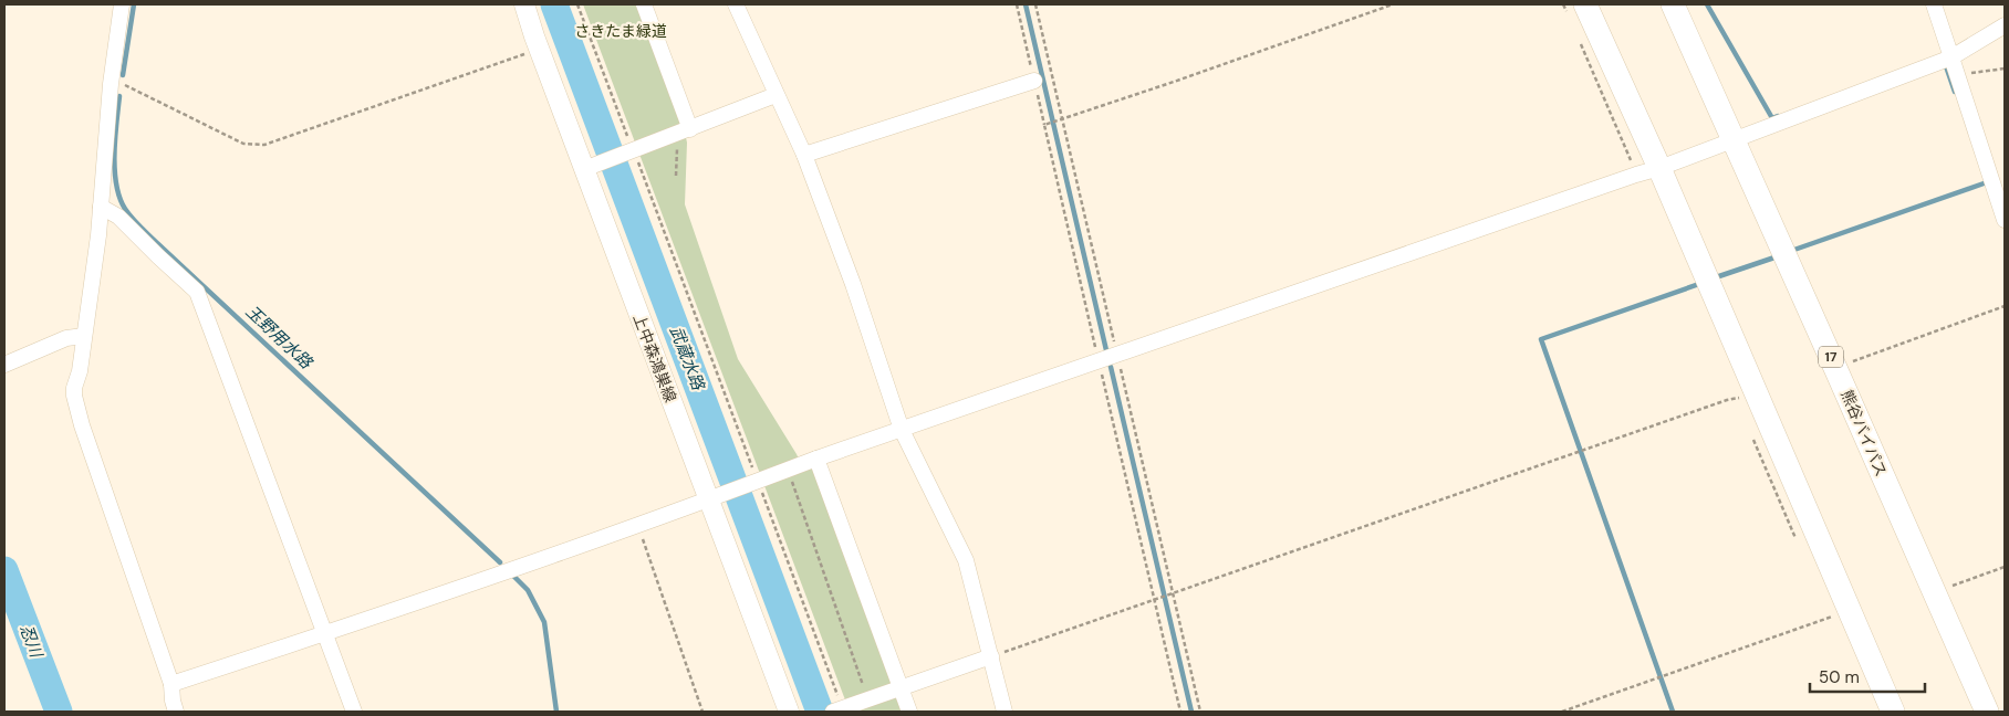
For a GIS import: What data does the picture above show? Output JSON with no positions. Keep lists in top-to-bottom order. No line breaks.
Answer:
{"streets":{"highway":["17","熊谷バイパス"],"main road":["上中森鴻巣線"]},"water":["玉野用水路","武蔵水路","忍川"],"parks":["さきたま緑道"],"scale_bar":"50 m"}
